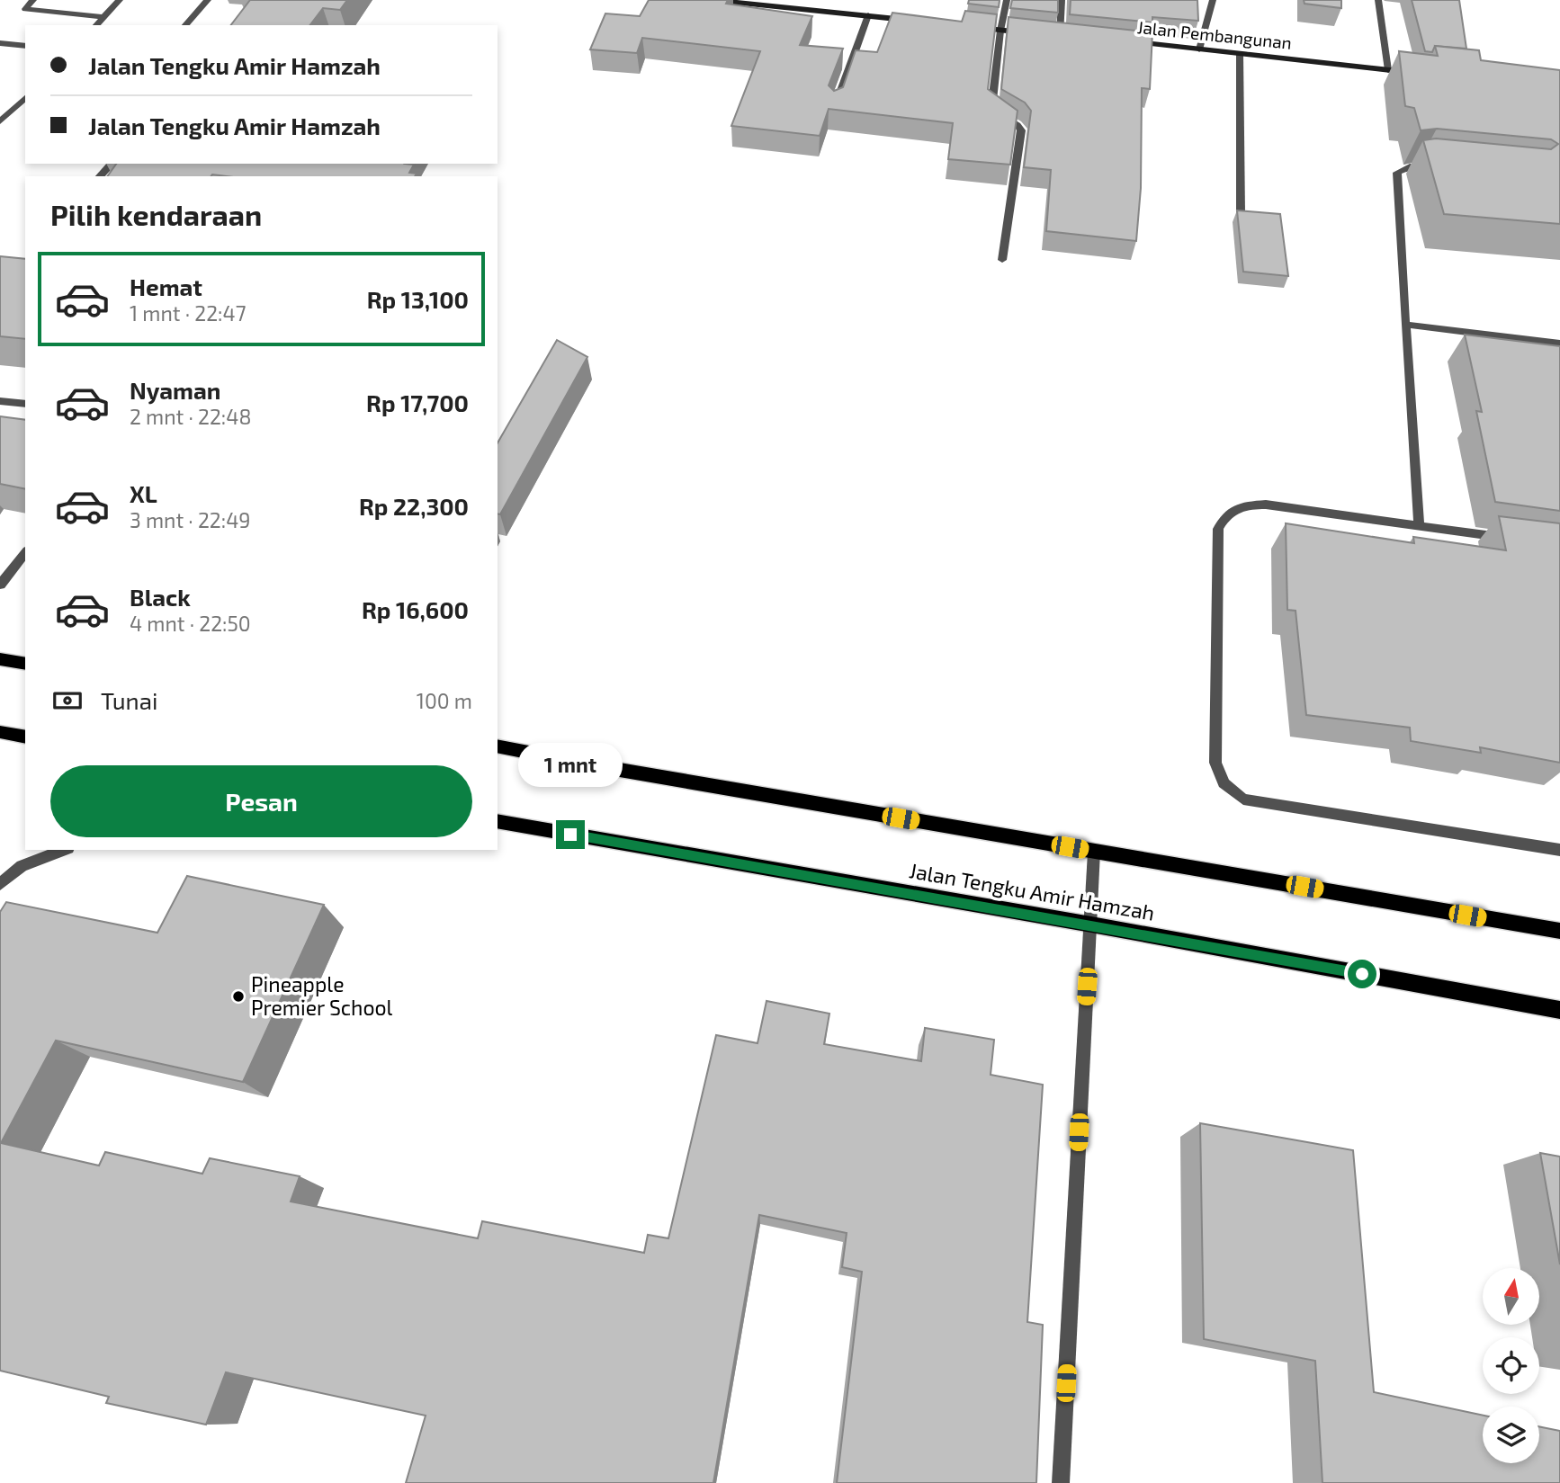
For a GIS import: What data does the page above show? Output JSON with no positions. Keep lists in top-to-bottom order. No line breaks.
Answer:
{"streets":{"main road":["Jalan Tengku Amir Hamzah"],"street":["Jalan Pembangunan"]},"places":["Pineapple Premier School"],"north":"top","page":{"banner":["Jalan Tengku Amir Hamzah","Jalan Tengku Amir Hamzah"],"heading":"Pilih kendaraan","list":[{"name":"Hemat","note":"1 mnt · 22:47","value":"Rp 13,100"},{"name":"Nyaman","note":"2 mnt · 22:48","value":"Rp 17,700"},{"name":"XL","note":"3 mnt · 22:49","value":"Rp 22,300"},{"name":"Black","note":"4 mnt · 22:50","value":"Rp 16,600"}],"pay":["Tunai","100 m"],"bubble":"1 mnt","buttons":"Pesan"}}
